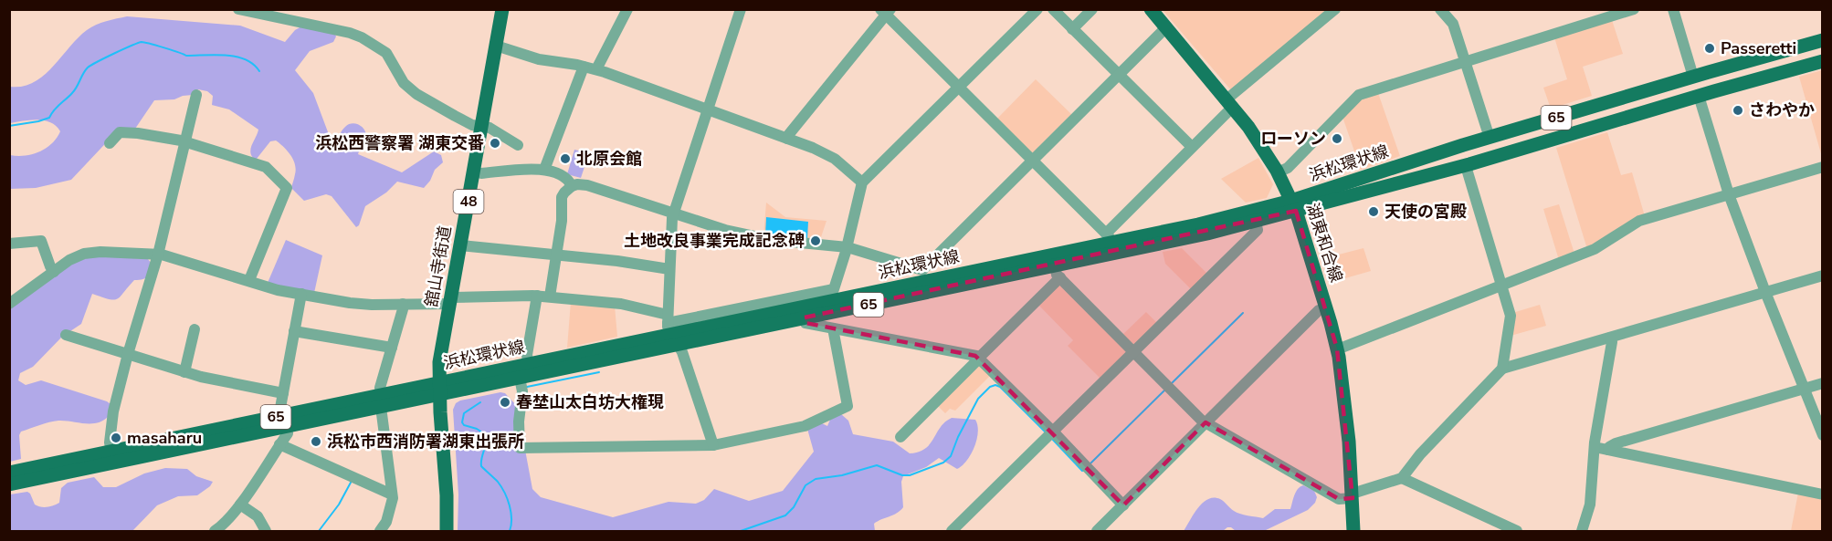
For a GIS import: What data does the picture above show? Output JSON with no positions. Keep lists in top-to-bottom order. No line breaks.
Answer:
{"streets":{"main road":["65","浜松環状線","48","湖東和合線","舘山寺街道"]},"crossings":[["浜松環状線","湖東和合線"],["浜松環状線","舘山寺街道"]],"places":["Passeretti","さわやか","ローソン","浜松西警察署 湖東交番","北原会館","天使の宮殿","土地改良事業完成記念碑","春埜山太白坊大権現","masaharu","浜松市西消防署湖東出張所"]}
